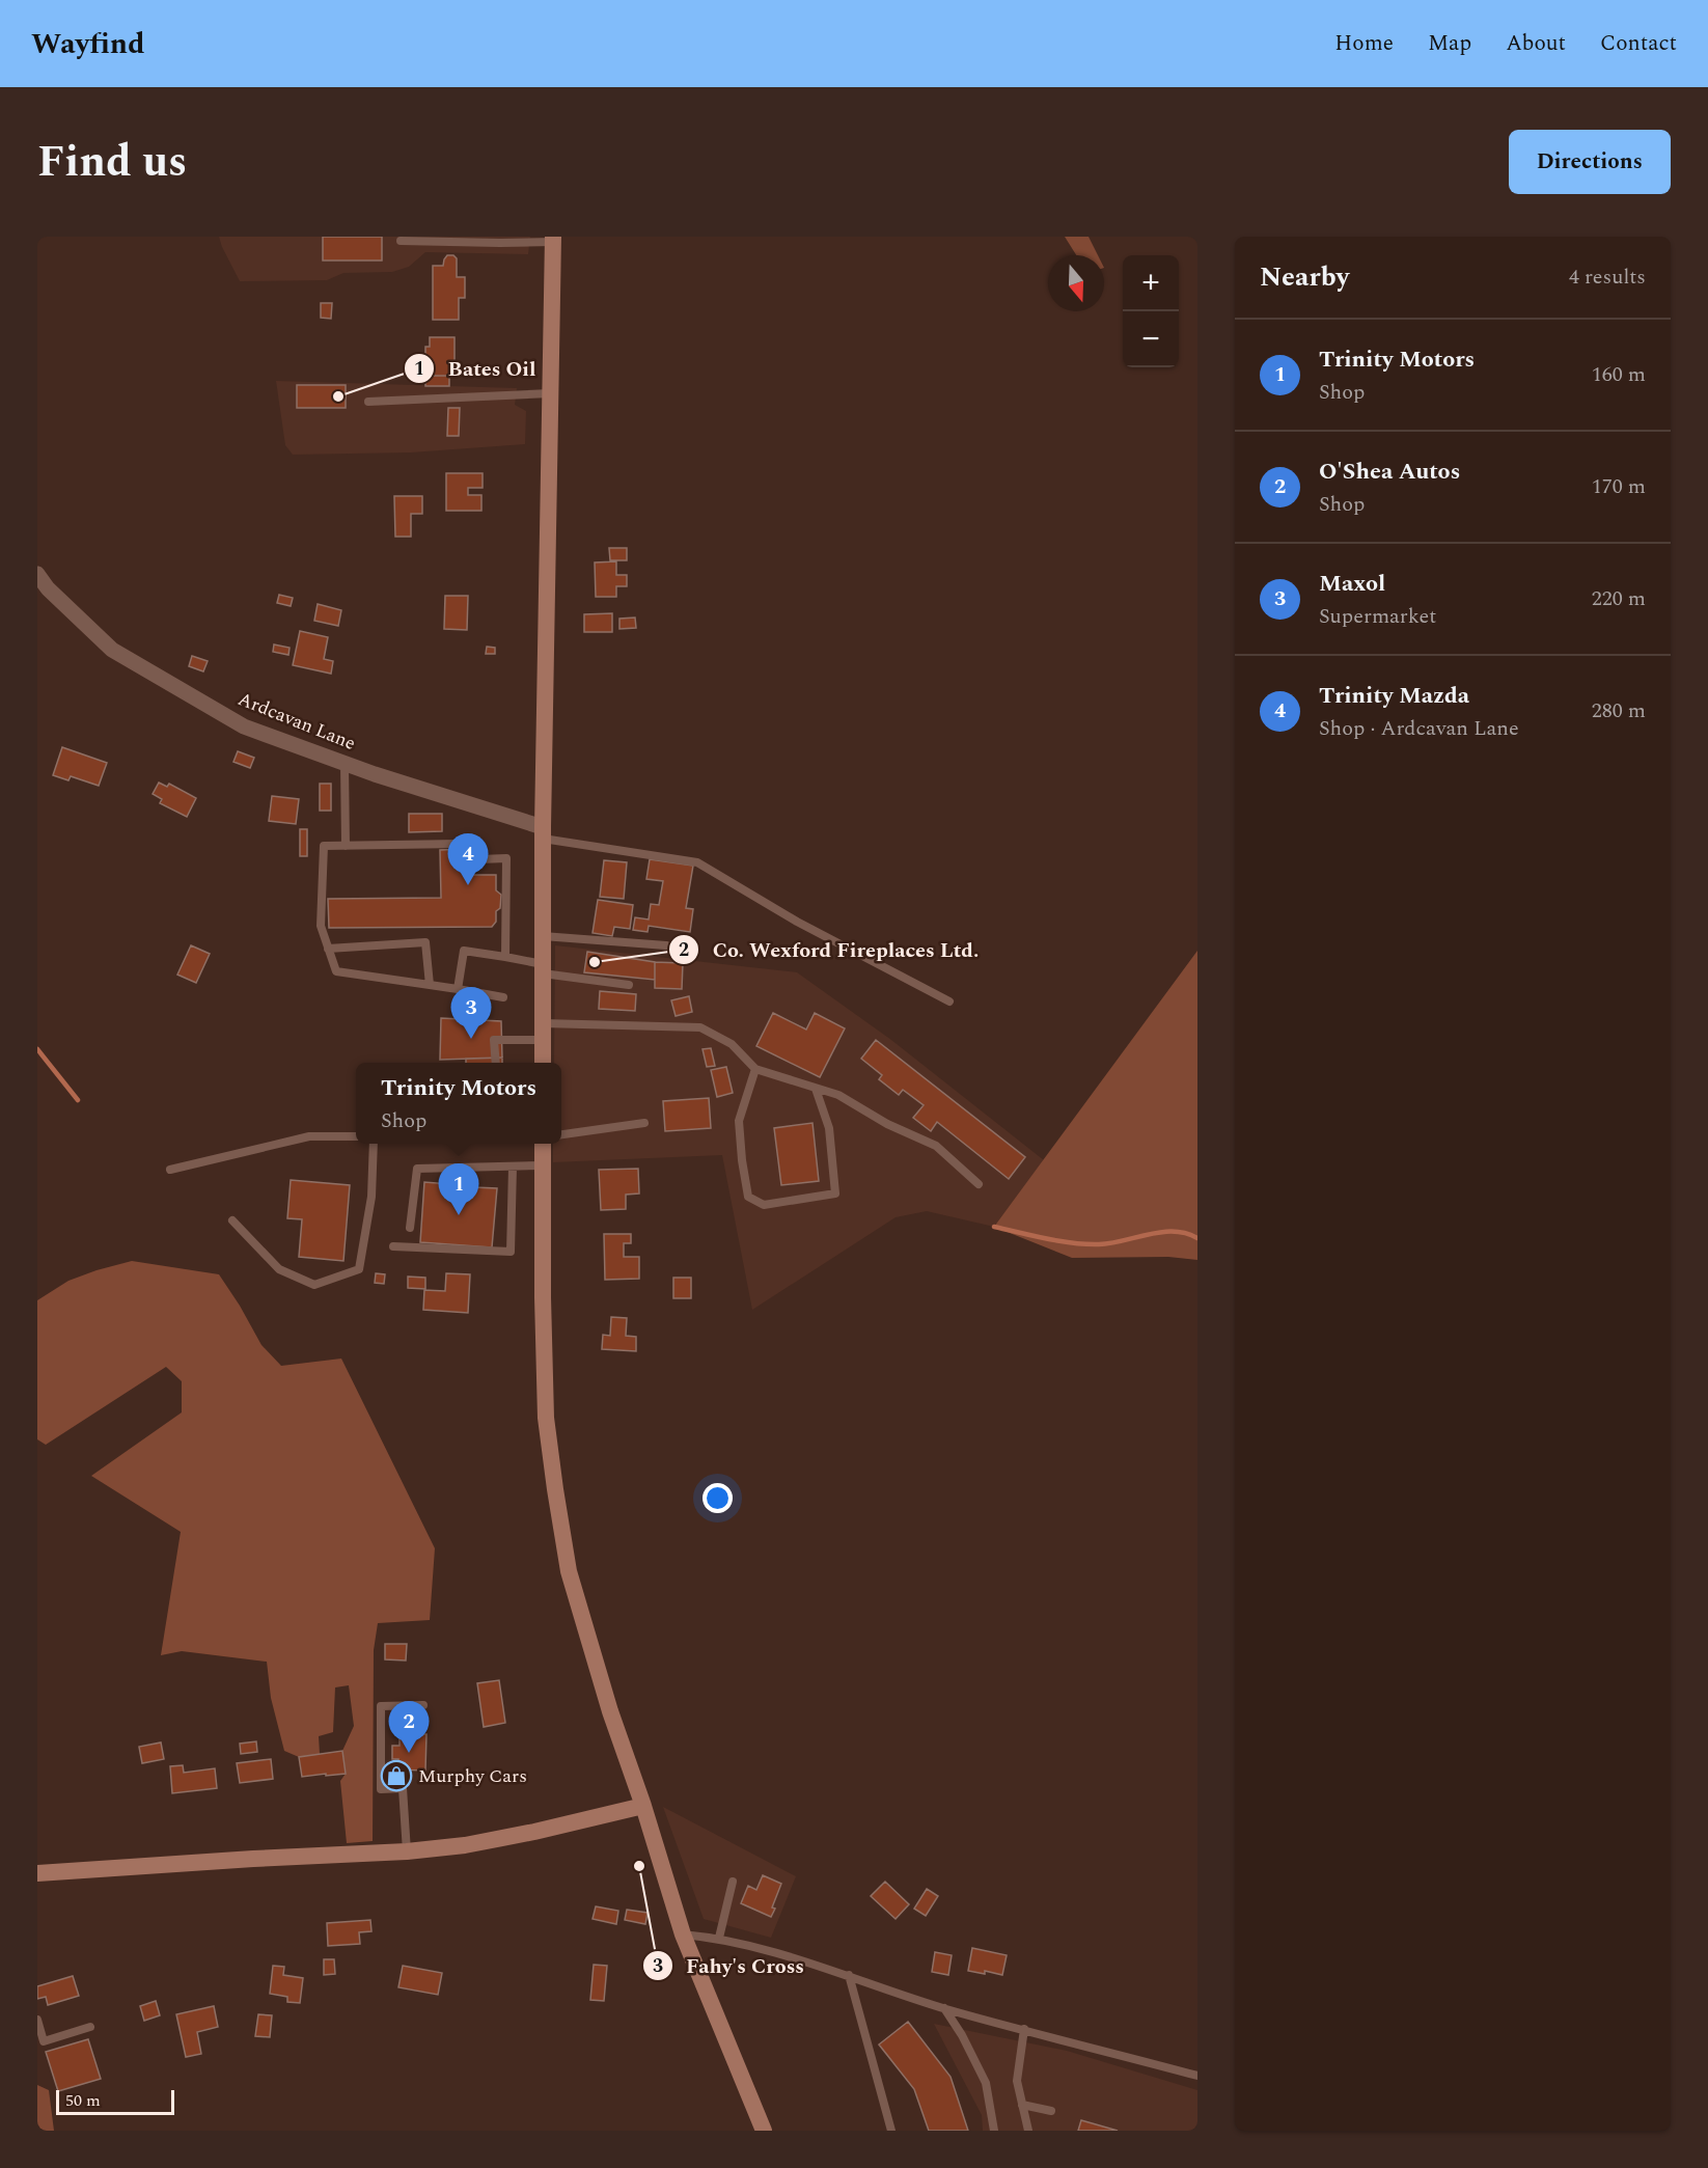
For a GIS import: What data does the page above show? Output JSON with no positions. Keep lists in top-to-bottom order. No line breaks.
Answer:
{"streets":{"street":["Ardcavan Lane"]},"places":{"other":["Bates Oil","Co. Wexford Fireplaces Ltd.","Fahy's Cross"],"shop":["Murphy Cars"]},"scale_bar":"50 m","north":"bottom","page":{"header":"Wayfind","nav":["Home","Map","About","Contact"],"title":"Find us","buttons":"Directions","heading":["Nearby","4 results"],"map_buttons":["+","−"],"list":[{"mark":"1","name":"Trinity Motors","note":"Shop","value":"160 m"},{"mark":"2","name":"O'Shea Autos","note":"Shop","value":"170 m"},{"mark":"3","name":"Maxol","note":"Supermarket","value":"220 m"},{"mark":"4","name":"Trinity Mazda","note":"Shop · Ardcavan Lane","value":"280 m"}],"pins":["4","3","1","2"],"popup":["Trinity Motors","Shop"],"scale":"50 m"}}
